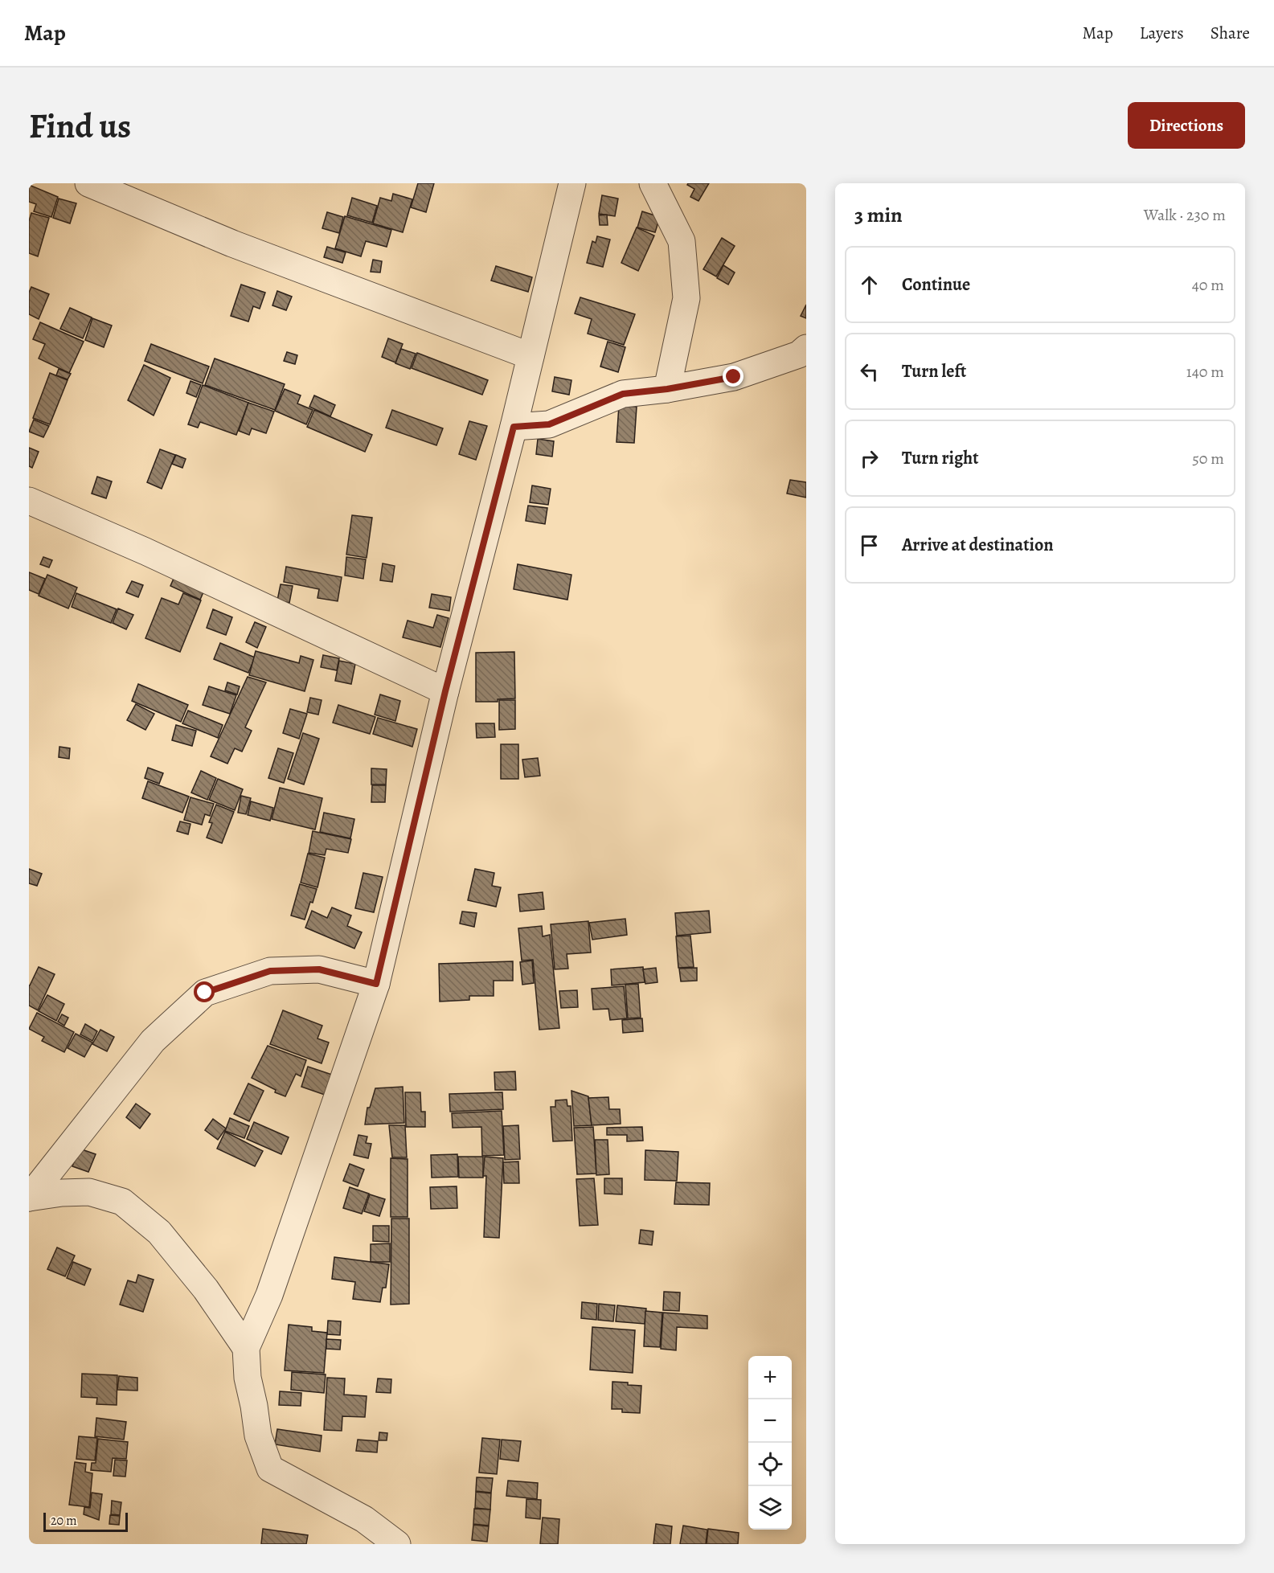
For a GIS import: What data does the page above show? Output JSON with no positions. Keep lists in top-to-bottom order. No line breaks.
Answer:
{"scale_bar":"20 m","page":{"header":"Map","nav":["Map","Layers","Share"],"buttons":"Directions","title":"Find us","heading":["3 min","Walk · 230 m"],"list":[["Continue","40 m"],["Turn left","140 m"],["Turn right","50 m"],"Arrive at destination"],"map_buttons":["+","−"],"scale":"20 m"}}
